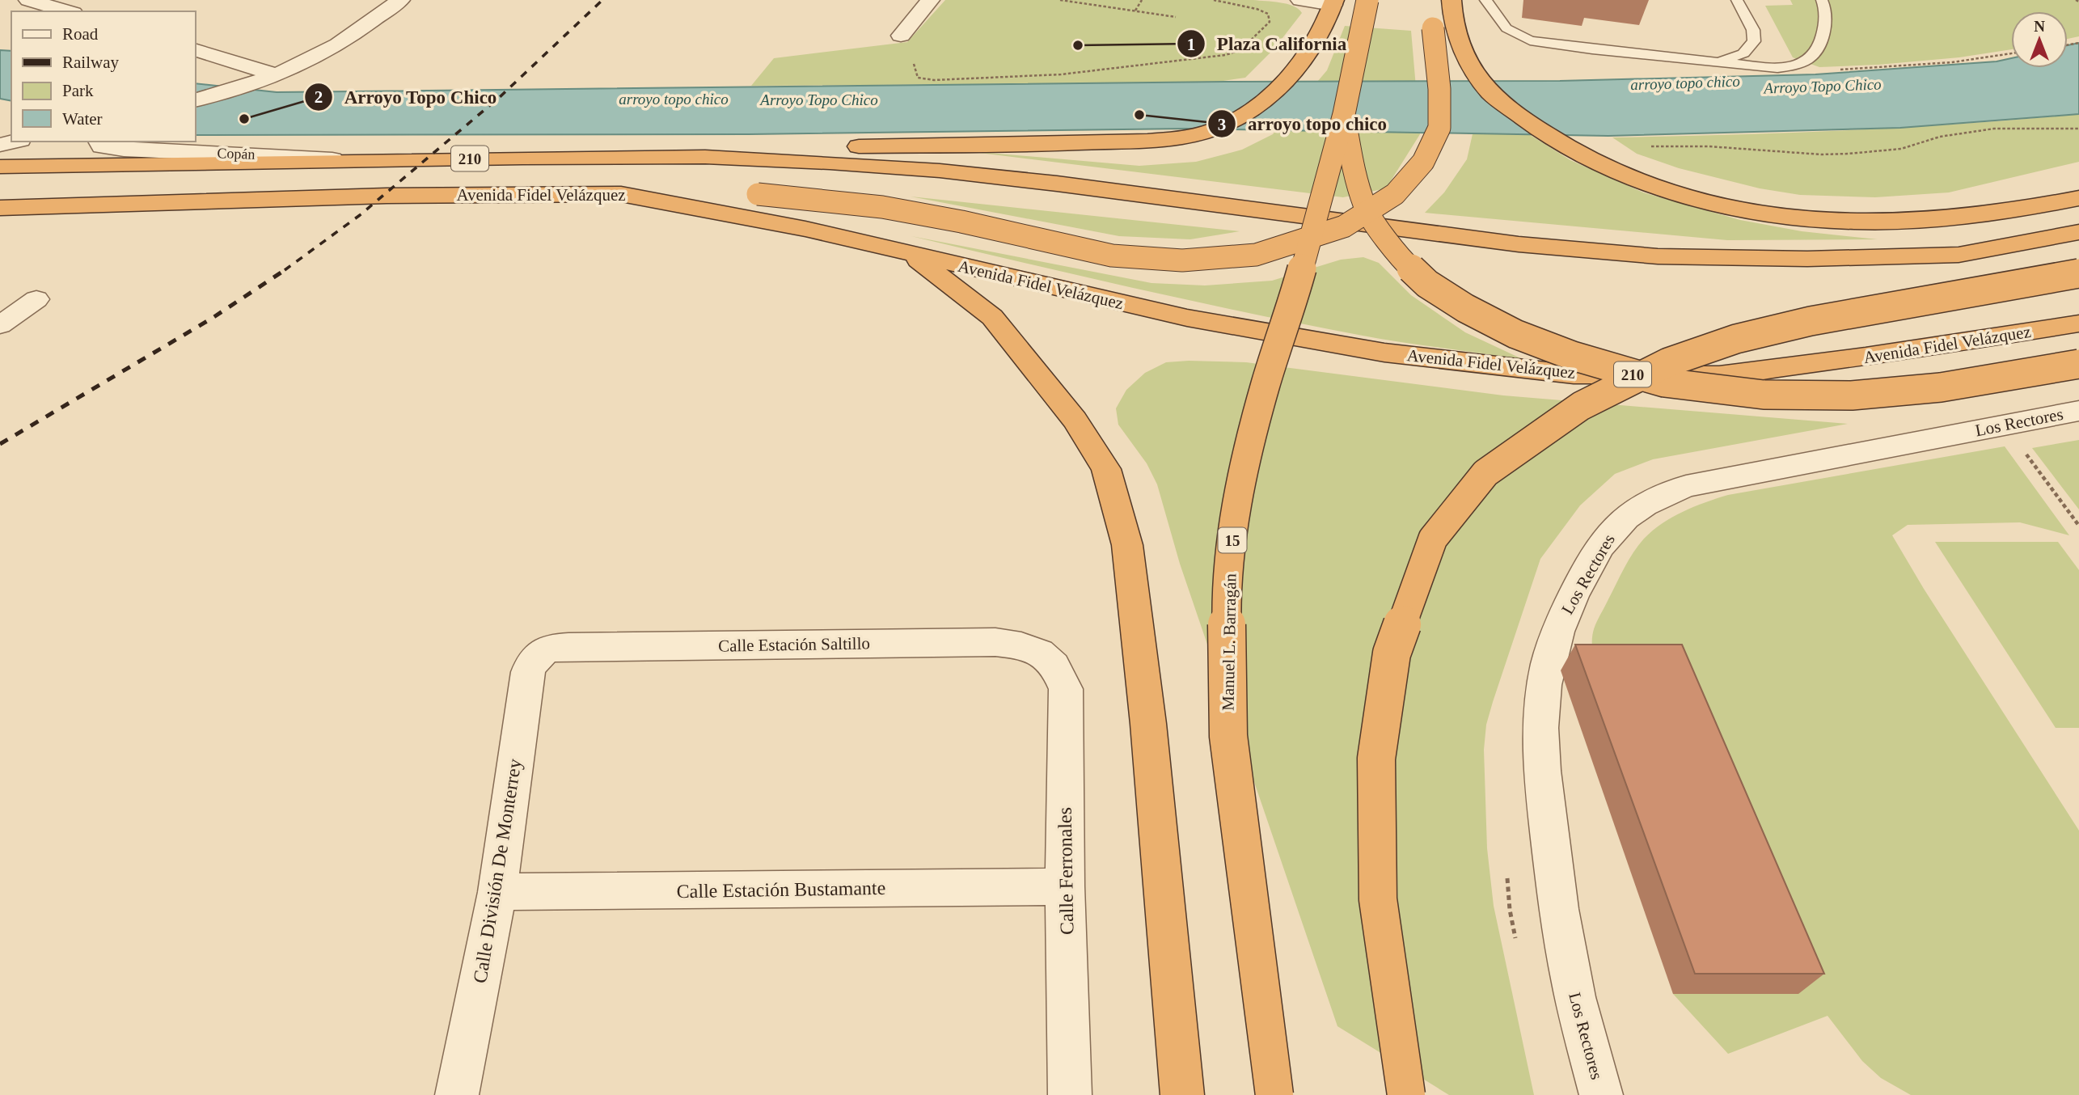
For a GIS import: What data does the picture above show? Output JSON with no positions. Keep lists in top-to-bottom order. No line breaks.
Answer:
{"streets":{"highway":["210","Avenida Fidel Velázquez","15","Manuel L. Barragán"],"street":["Copán","Los Rectores","Calle Estación Saltillo","Calle División De Monterrey","Calle Ferronales","Calle Estación Bustamante"]},"crossings":[["Copán","210"],["Calle Estación Saltillo","Calle División De Monterrey"],["Calle Estación Saltillo","Calle Ferronales"],["Calle División De Monterrey","Calle Estación Bustamante"],["Calle Ferronales","Calle Estación Bustamante"]],"water":["arroyo topo chico","Arroyo Topo Chico"],"places":["Plaza California","arroyo topo chico","Arroyo Topo Chico"],"legend":["Road","Railway","Park","Water"],"north":"top"}
